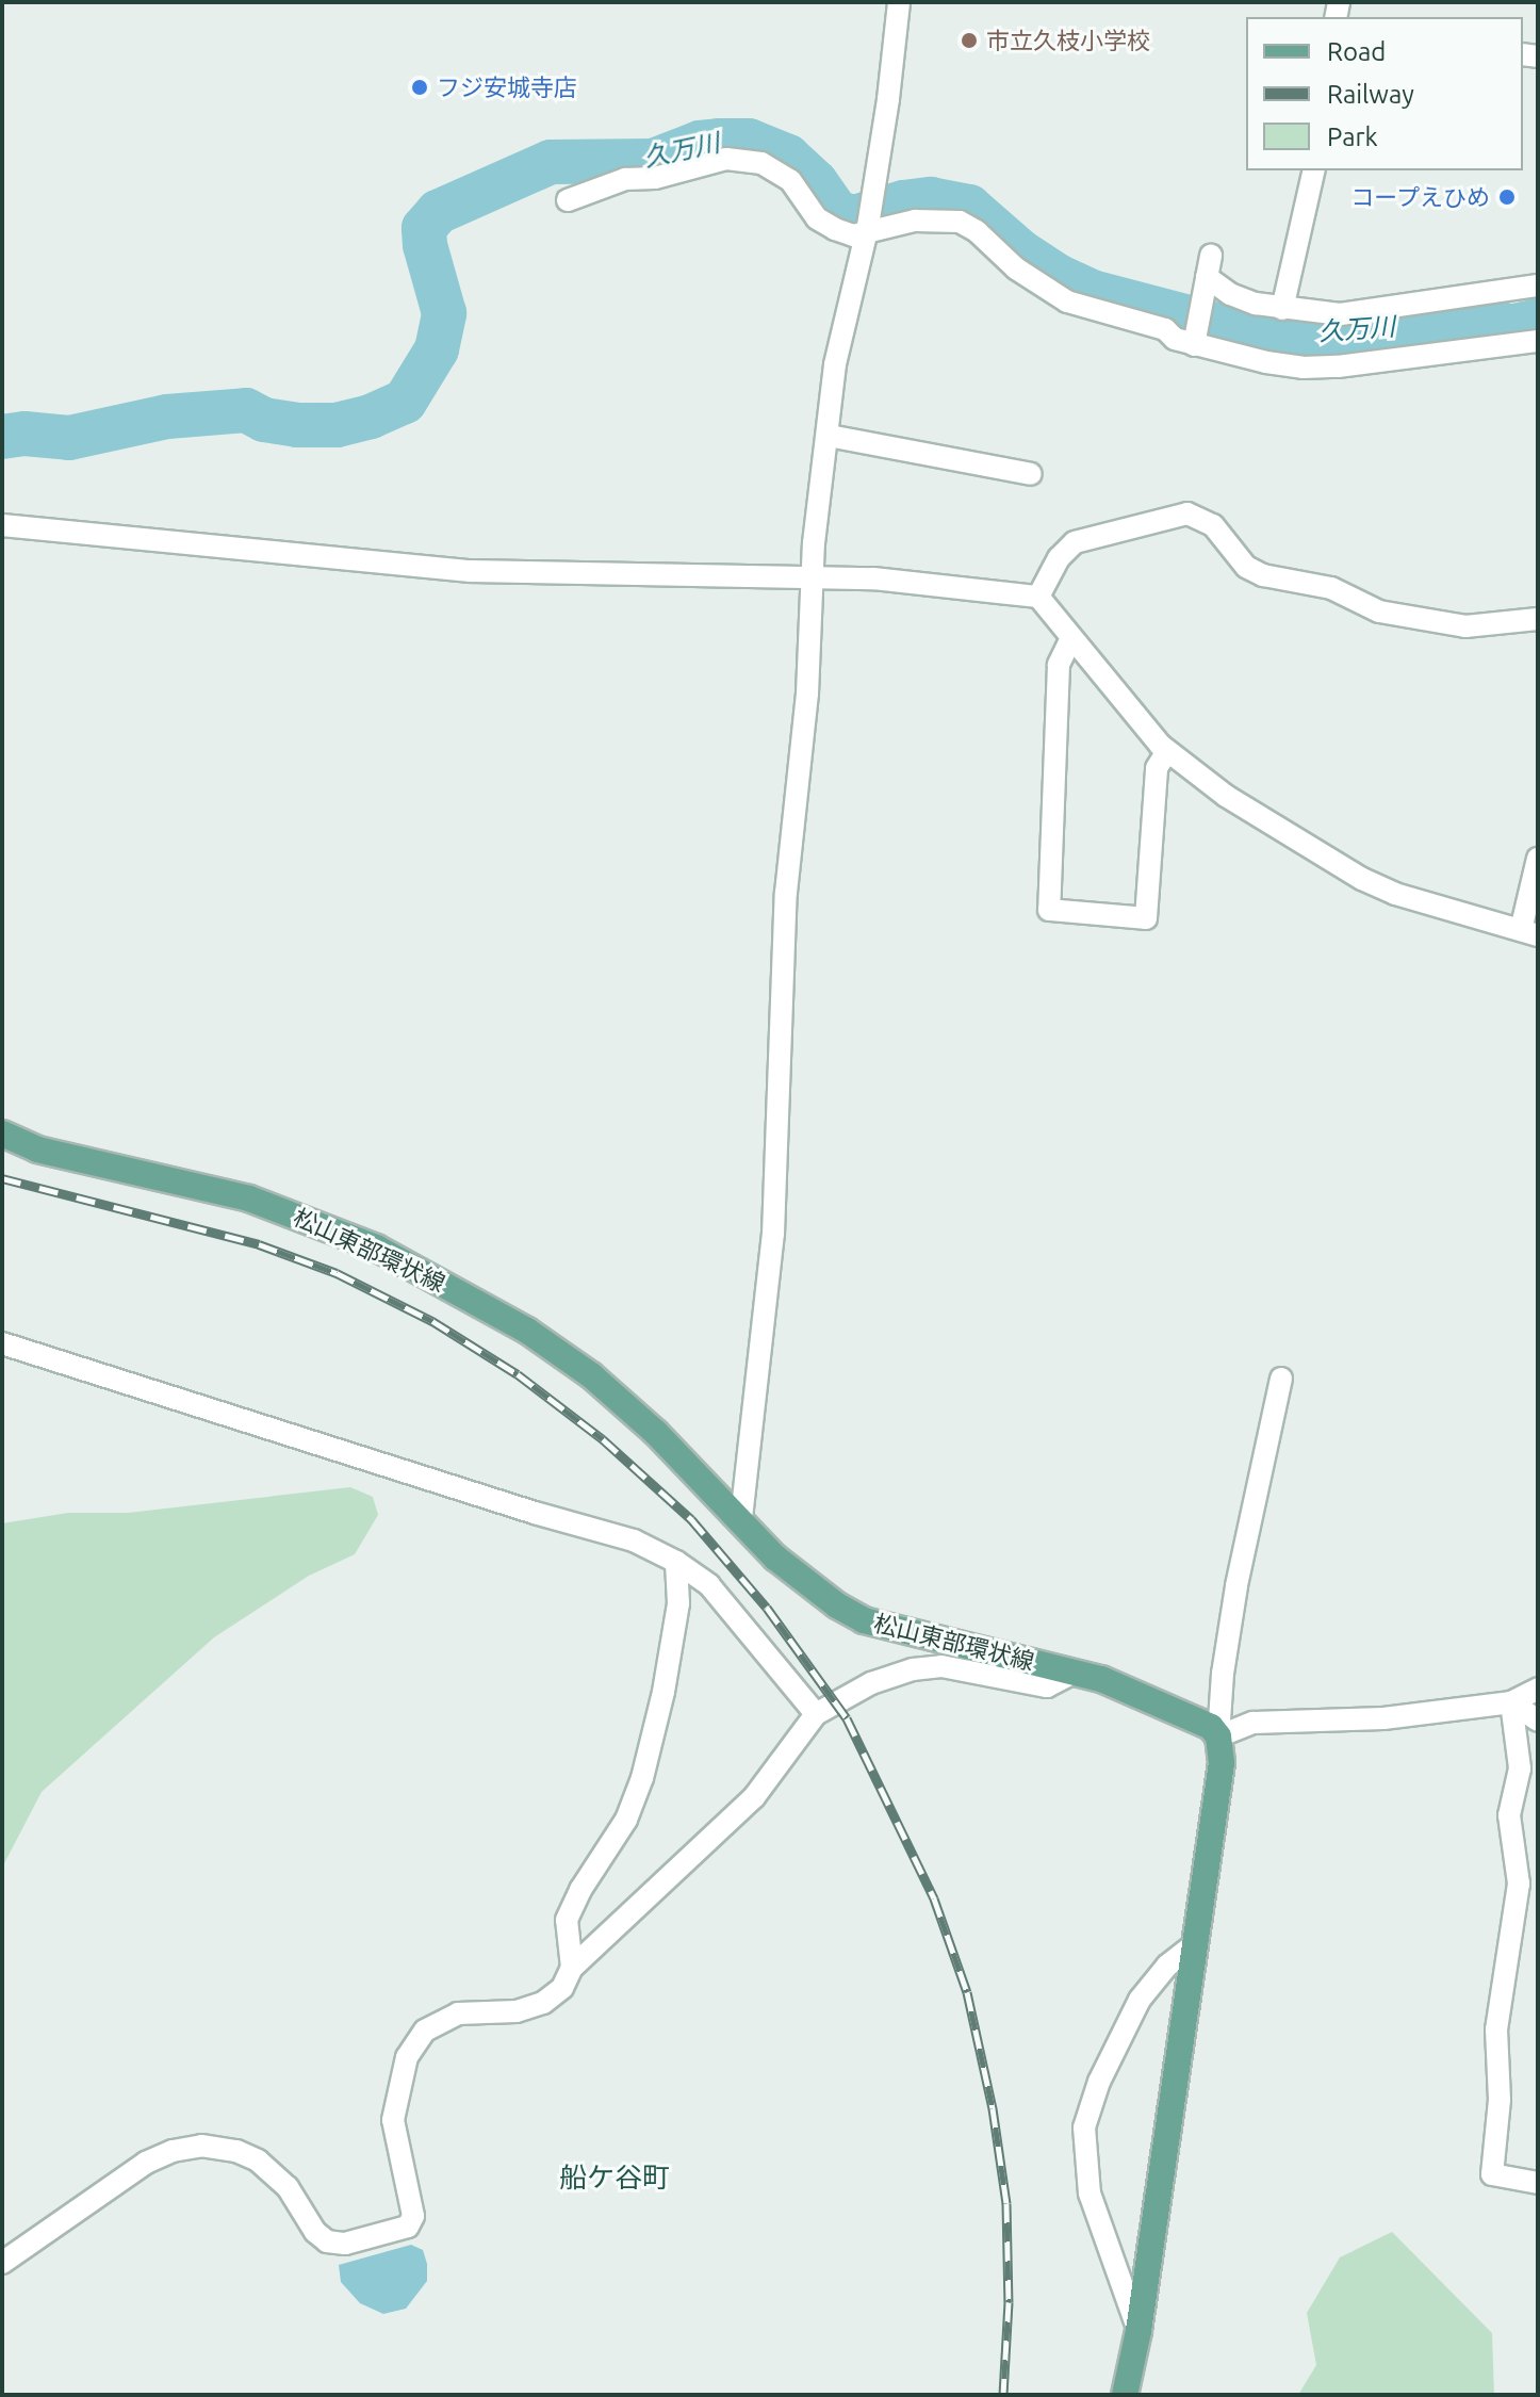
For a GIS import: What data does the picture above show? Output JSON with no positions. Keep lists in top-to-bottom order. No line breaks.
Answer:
{"streets":{"main road":["松山東部環状線"]},"districts":["船ケ谷町"],"water":["久万川"],"places":["市立久枝小学校","フジ安城寺店","コープえひめ"],"legend":["Road","Railway","Park"]}
